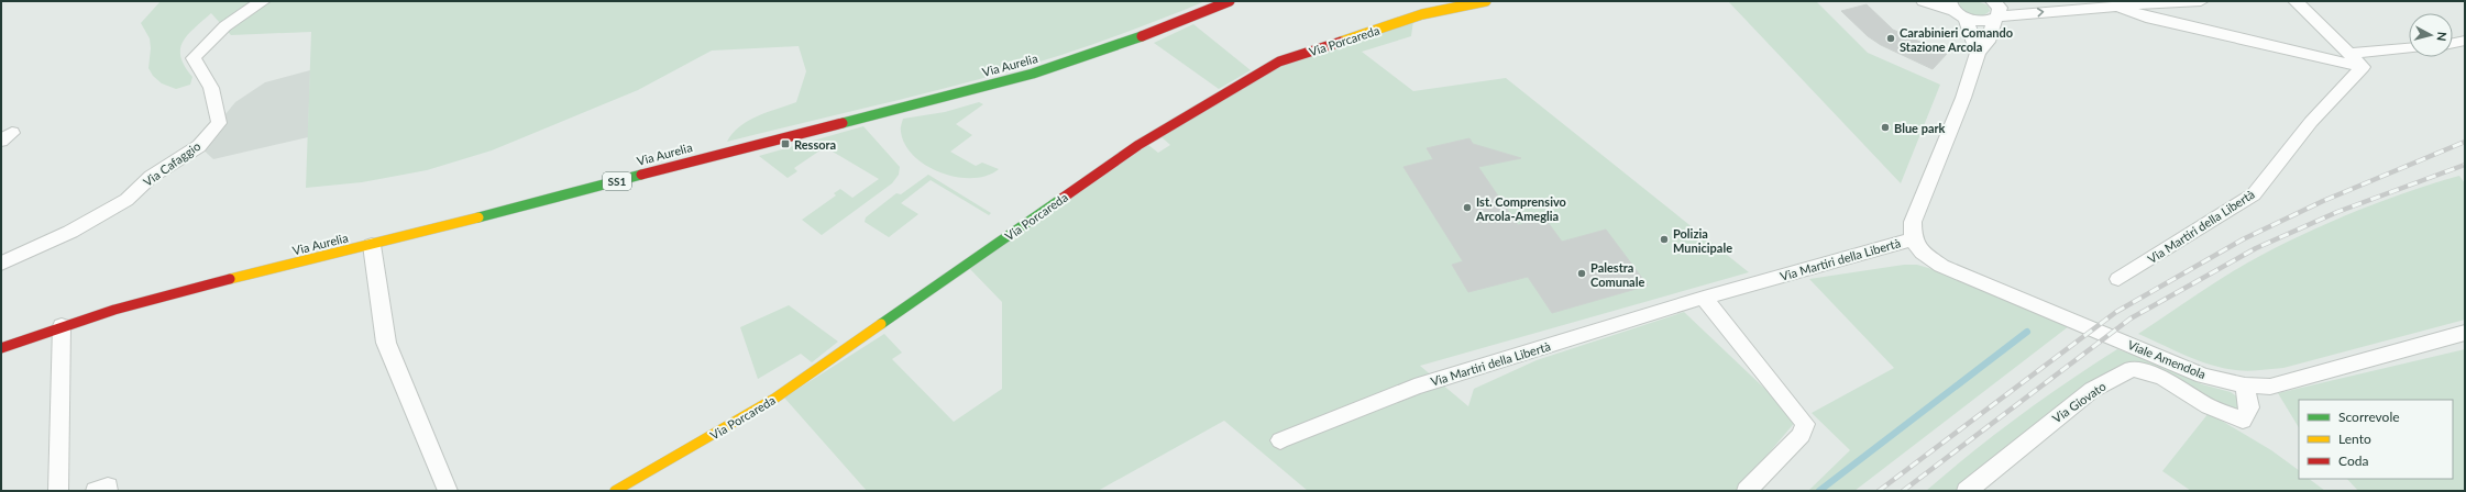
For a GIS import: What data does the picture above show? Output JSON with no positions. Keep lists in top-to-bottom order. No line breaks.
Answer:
{"streets":{"main road":["Via Porcareda","Via Aurelia","SS1"],"street":["Via Cafaggio","Via Martiri della Libertà","Viale Amendola","Via Giovato"]},"crossings":[["Via Martiri della Libertà","Viale Amendola"],["Viale Amendola","Via Giovato"]],"places":{"other":["Carabinieri Comando Stazione Arcola","Blue park","Ist. Comprensivo Arcola-Ameglia","Polizia Municipale","Palestra Comunale"],"transit":["Ressora"]},"legend":["Scorrevole","Lento","Coda"],"north":"right"}
